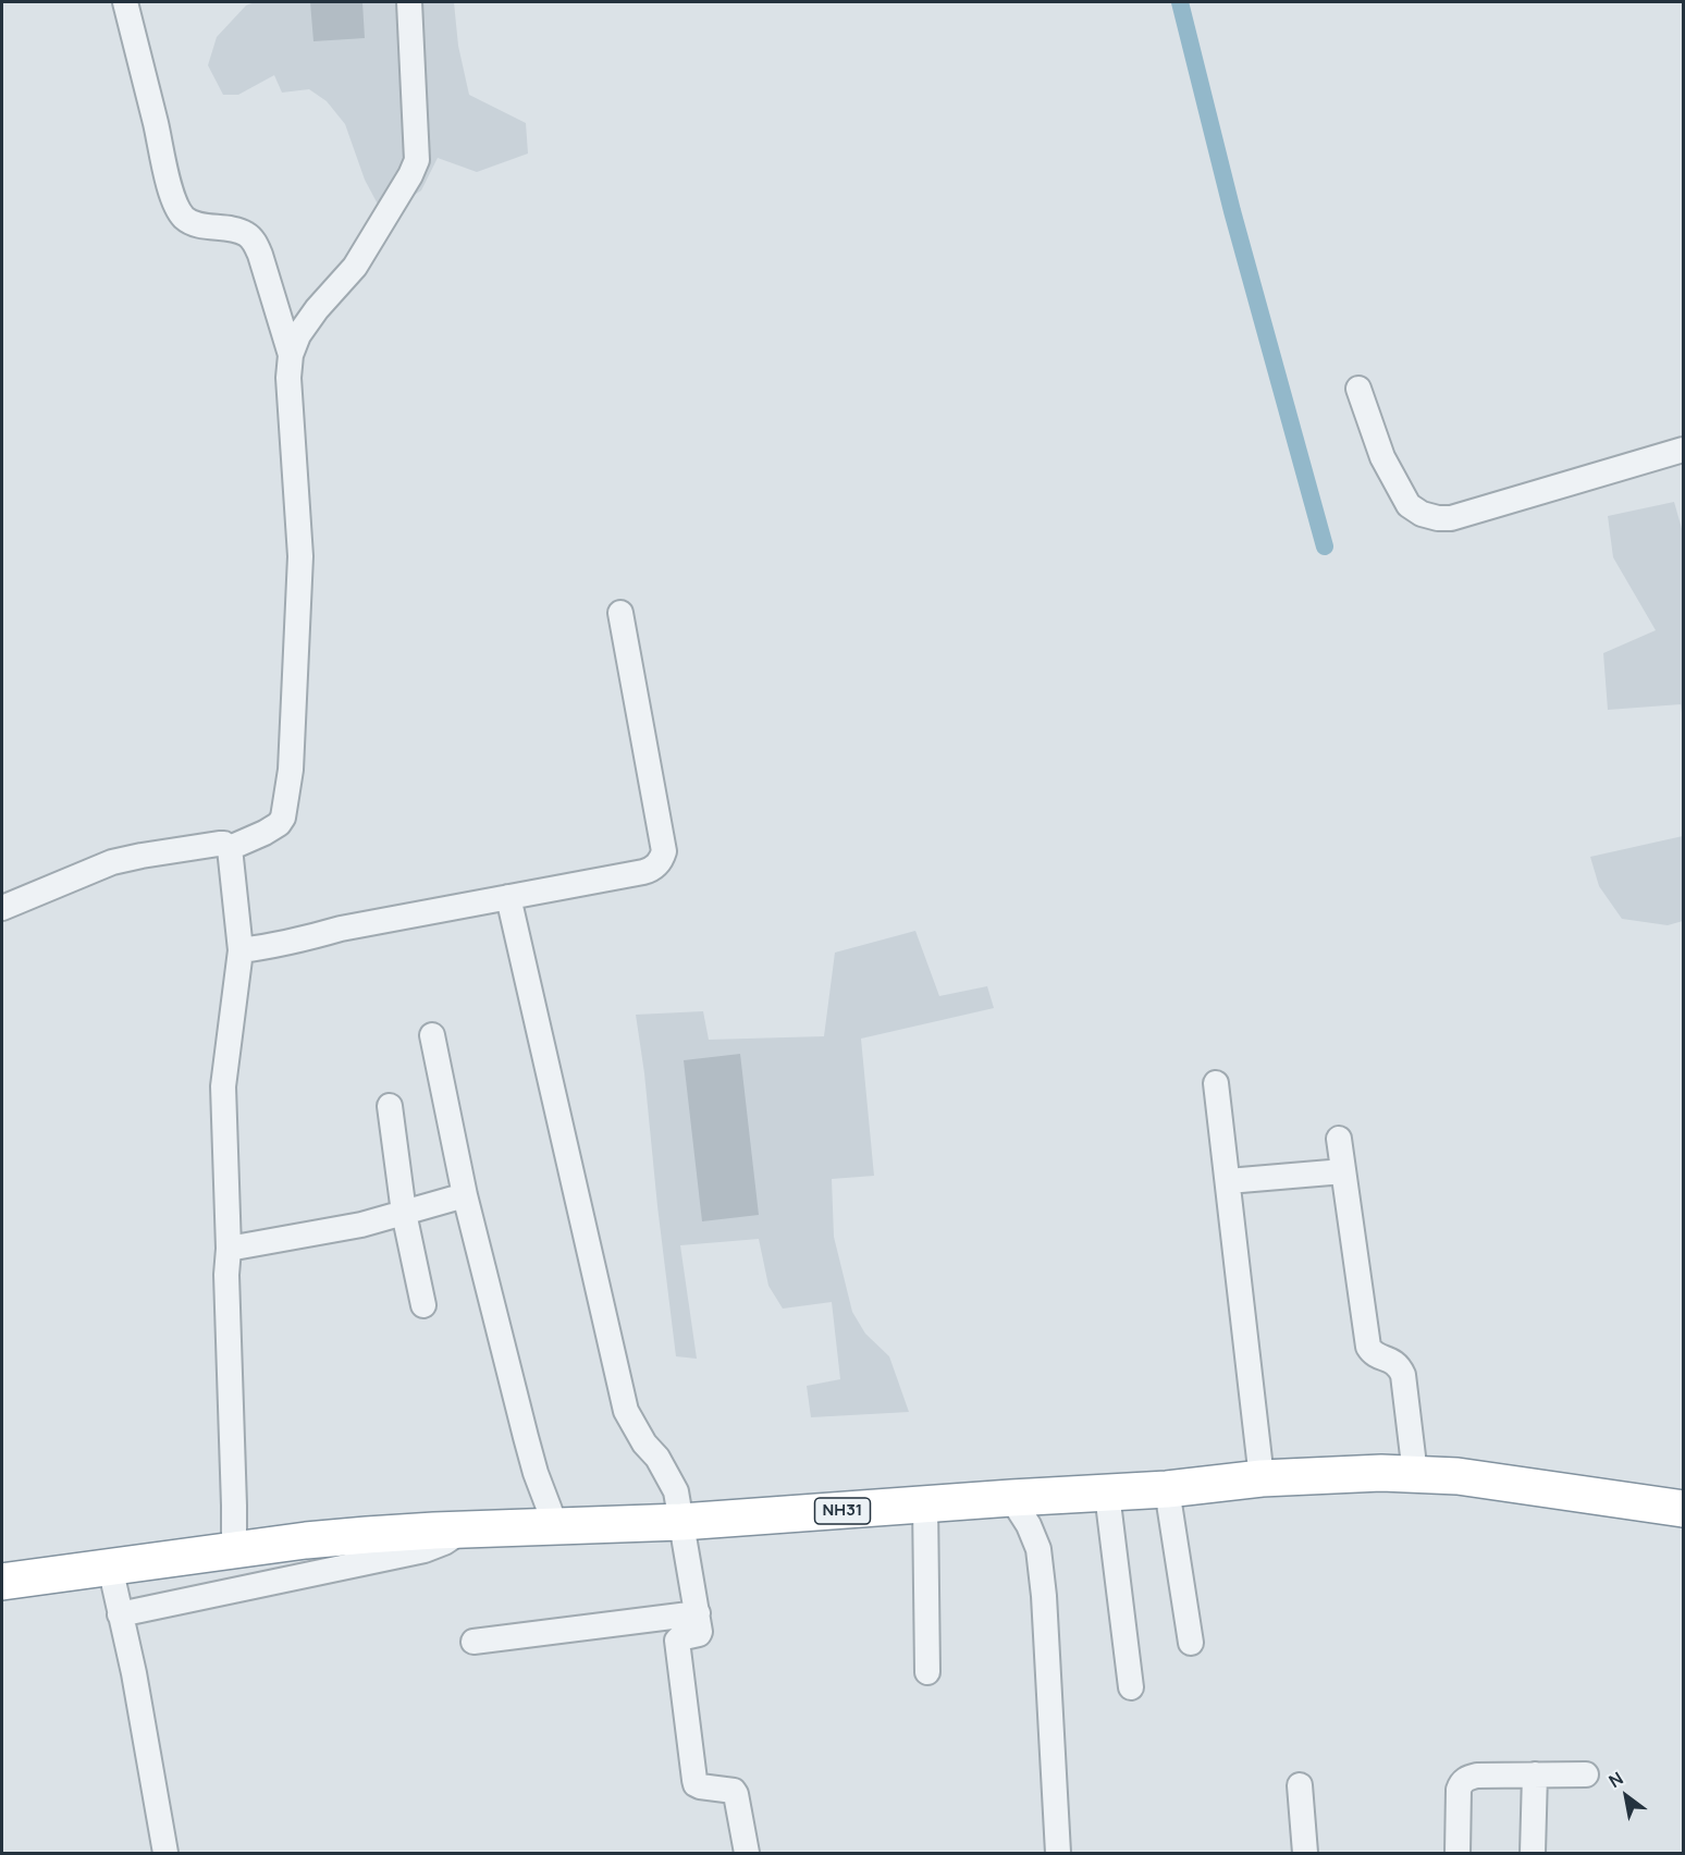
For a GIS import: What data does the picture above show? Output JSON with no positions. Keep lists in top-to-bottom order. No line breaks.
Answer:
{"streets":{"highway":["NH31"]},"north":"top left"}
